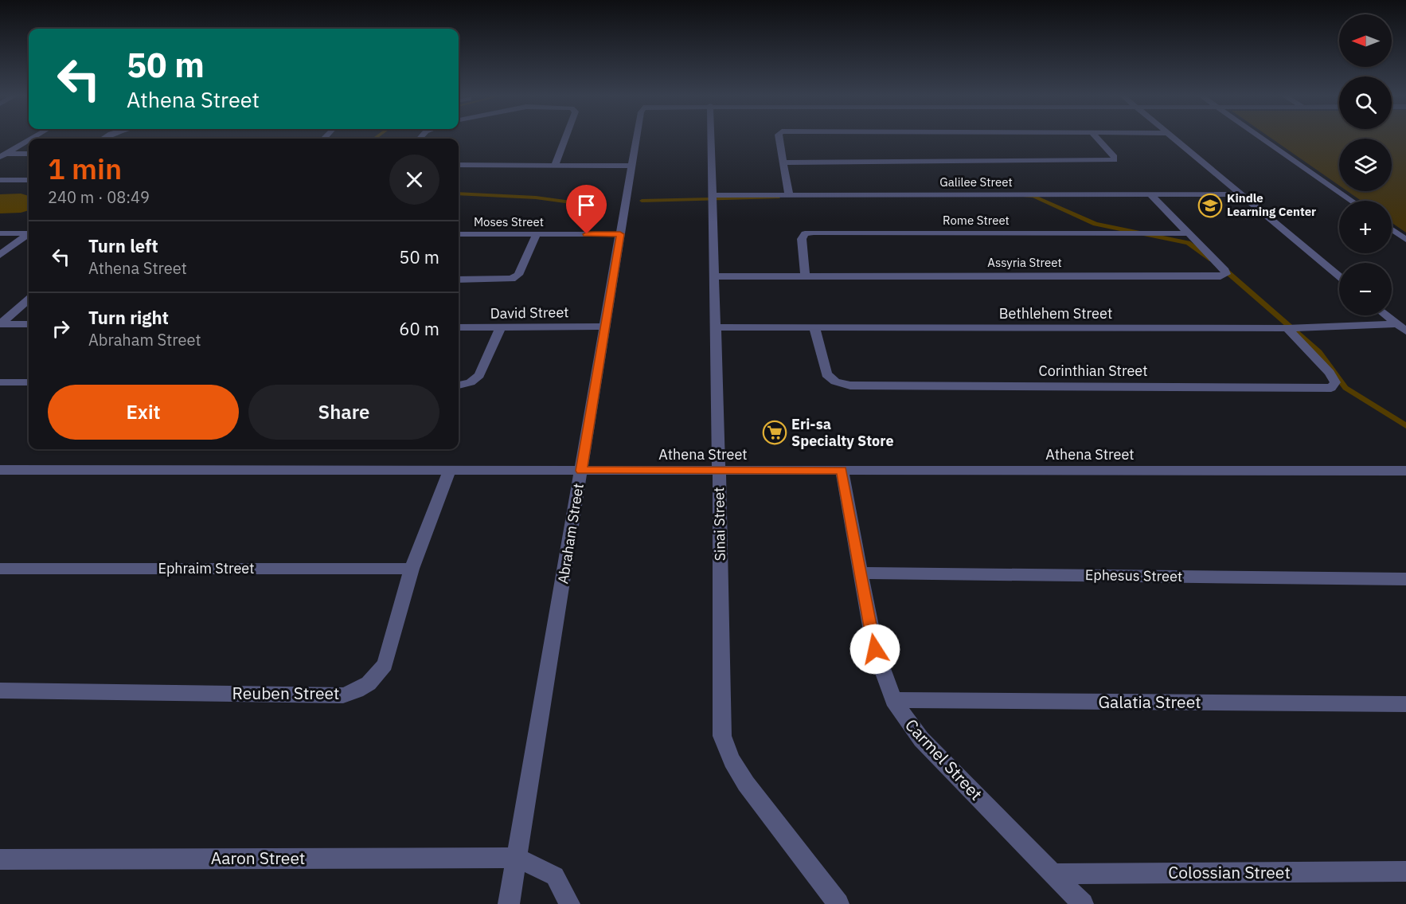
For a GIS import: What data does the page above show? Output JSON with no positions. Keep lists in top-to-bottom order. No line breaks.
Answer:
{"streets":{"street":["Galilee Street","Rome Street","Moses Street","Assyria Street","David Street","Bethlehem Street","Corinthian Street","Athena Street","Sinai Street","Abraham Street","Ephraim Street","Ephesus Street","Reuben Street","Galatia Street","Carmel Street","Aaron Street","Colossian Street"]},"crossings":[["Galilee Street","Assyria Street"],["Galilee Street","Sinai Street"],["Rome Street","Assyria Street"],["Moses Street","Abraham Street"],["Assyria Street","Sinai Street"],["David Street","Abraham Street"],["Bethlehem Street","Corinthian Street"],["Bethlehem Street","Sinai Street"],["Athena Street","Sinai Street"],["Athena Street","Abraham Street"],["Athena Street","Reuben Street"],["Athena Street","Carmel Street"],["Abraham Street","Aaron Street"],["Ephraim Street","Reuben Street"],["Ephesus Street","Carmel Street"],["Galatia Street","Carmel Street"],["Carmel Street","Colossian Street"]],"places":{"school or university":["Kindle Learning Center"],"supermarket":["Eri-sa Specialty Store"]},"north":"left","page":{"map_buttons":["+","−"],"turn":["50 m","Athena Street"],"heading":["1 min","240 m · 08:49"],"list":[{"name":"Turn left","note":"Athena Street","value":"50 m"},{"name":"Turn right","note":"Abraham Street","value":"60 m"}],"buttons":["Exit","Share"]}}
